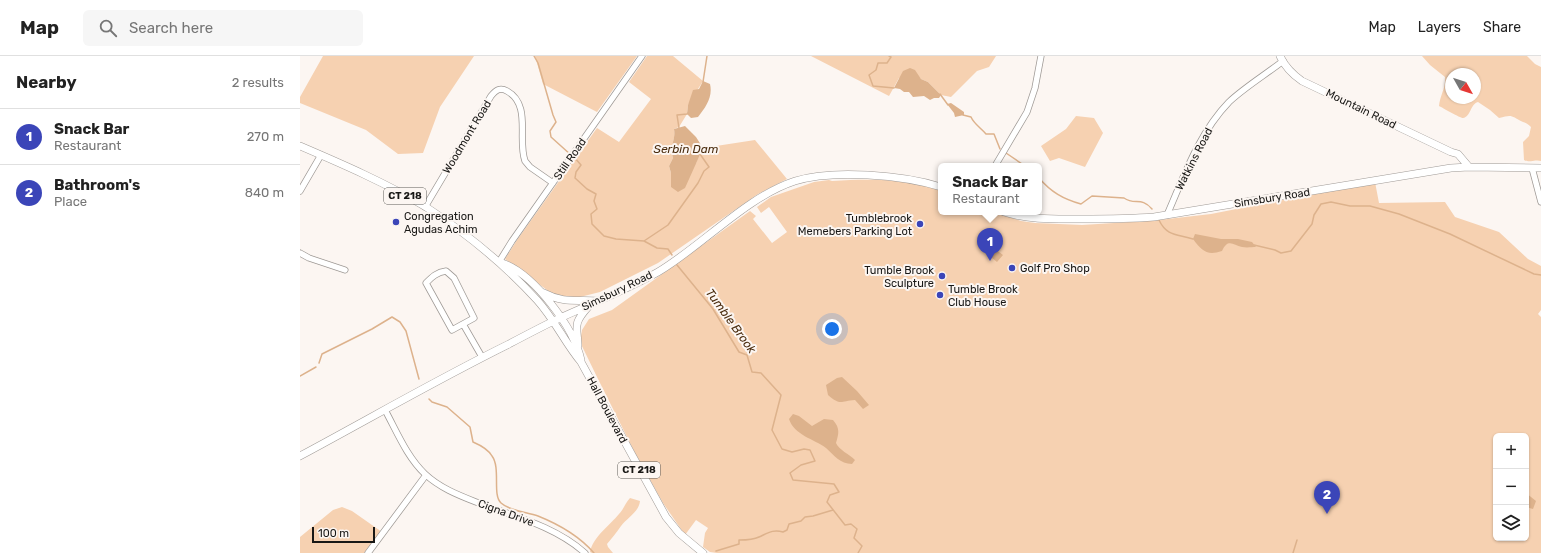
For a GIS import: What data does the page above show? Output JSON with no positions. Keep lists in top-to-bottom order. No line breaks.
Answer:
{"streets":{"main road":["Mountain Road","CT 218","Simsbury Road","Hall Boulevard"],"street":["Woodmont Road","Still Road","Watkins Road","Cigna Drive"]},"crossings":[["Mountain Road","Watkins Road"],["Mountain Road","Simsbury Road"],["Woodmont Road","Still Road"],["Woodmont Road","CT 218"],["Still Road","CT 218"],["Watkins Road","Simsbury Road"],["CT 218","Simsbury Road"],["CT 218","Hall Boulevard"],["Simsbury Road","Hall Boulevard"],["Simsbury Road","Cigna Drive"]],"water":["Serbin Dam","Tumble Brook"],"places":["Congregation Agudas Achim","Tumblebrook Memebers Parking Lot","Golf Pro Shop","Tumble Brook Sculpture","Tumble Brook Club House"],"scale_bar":"100 m","north":"bottom right","page":{"header":"Map","search":"Search here","nav":["Map","Layers","Share"],"heading":["Nearby","2 results"],"list":[{"mark":"1","name":"Snack Bar","note":"Restaurant","value":"270 m"},{"mark":"2","name":"Bathroom's","note":"Place","value":"840 m"}],"popup":["Snack Bar","Restaurant"],"pins":["1","2"],"map_buttons":["+","−"],"scale":"100 m"}}
